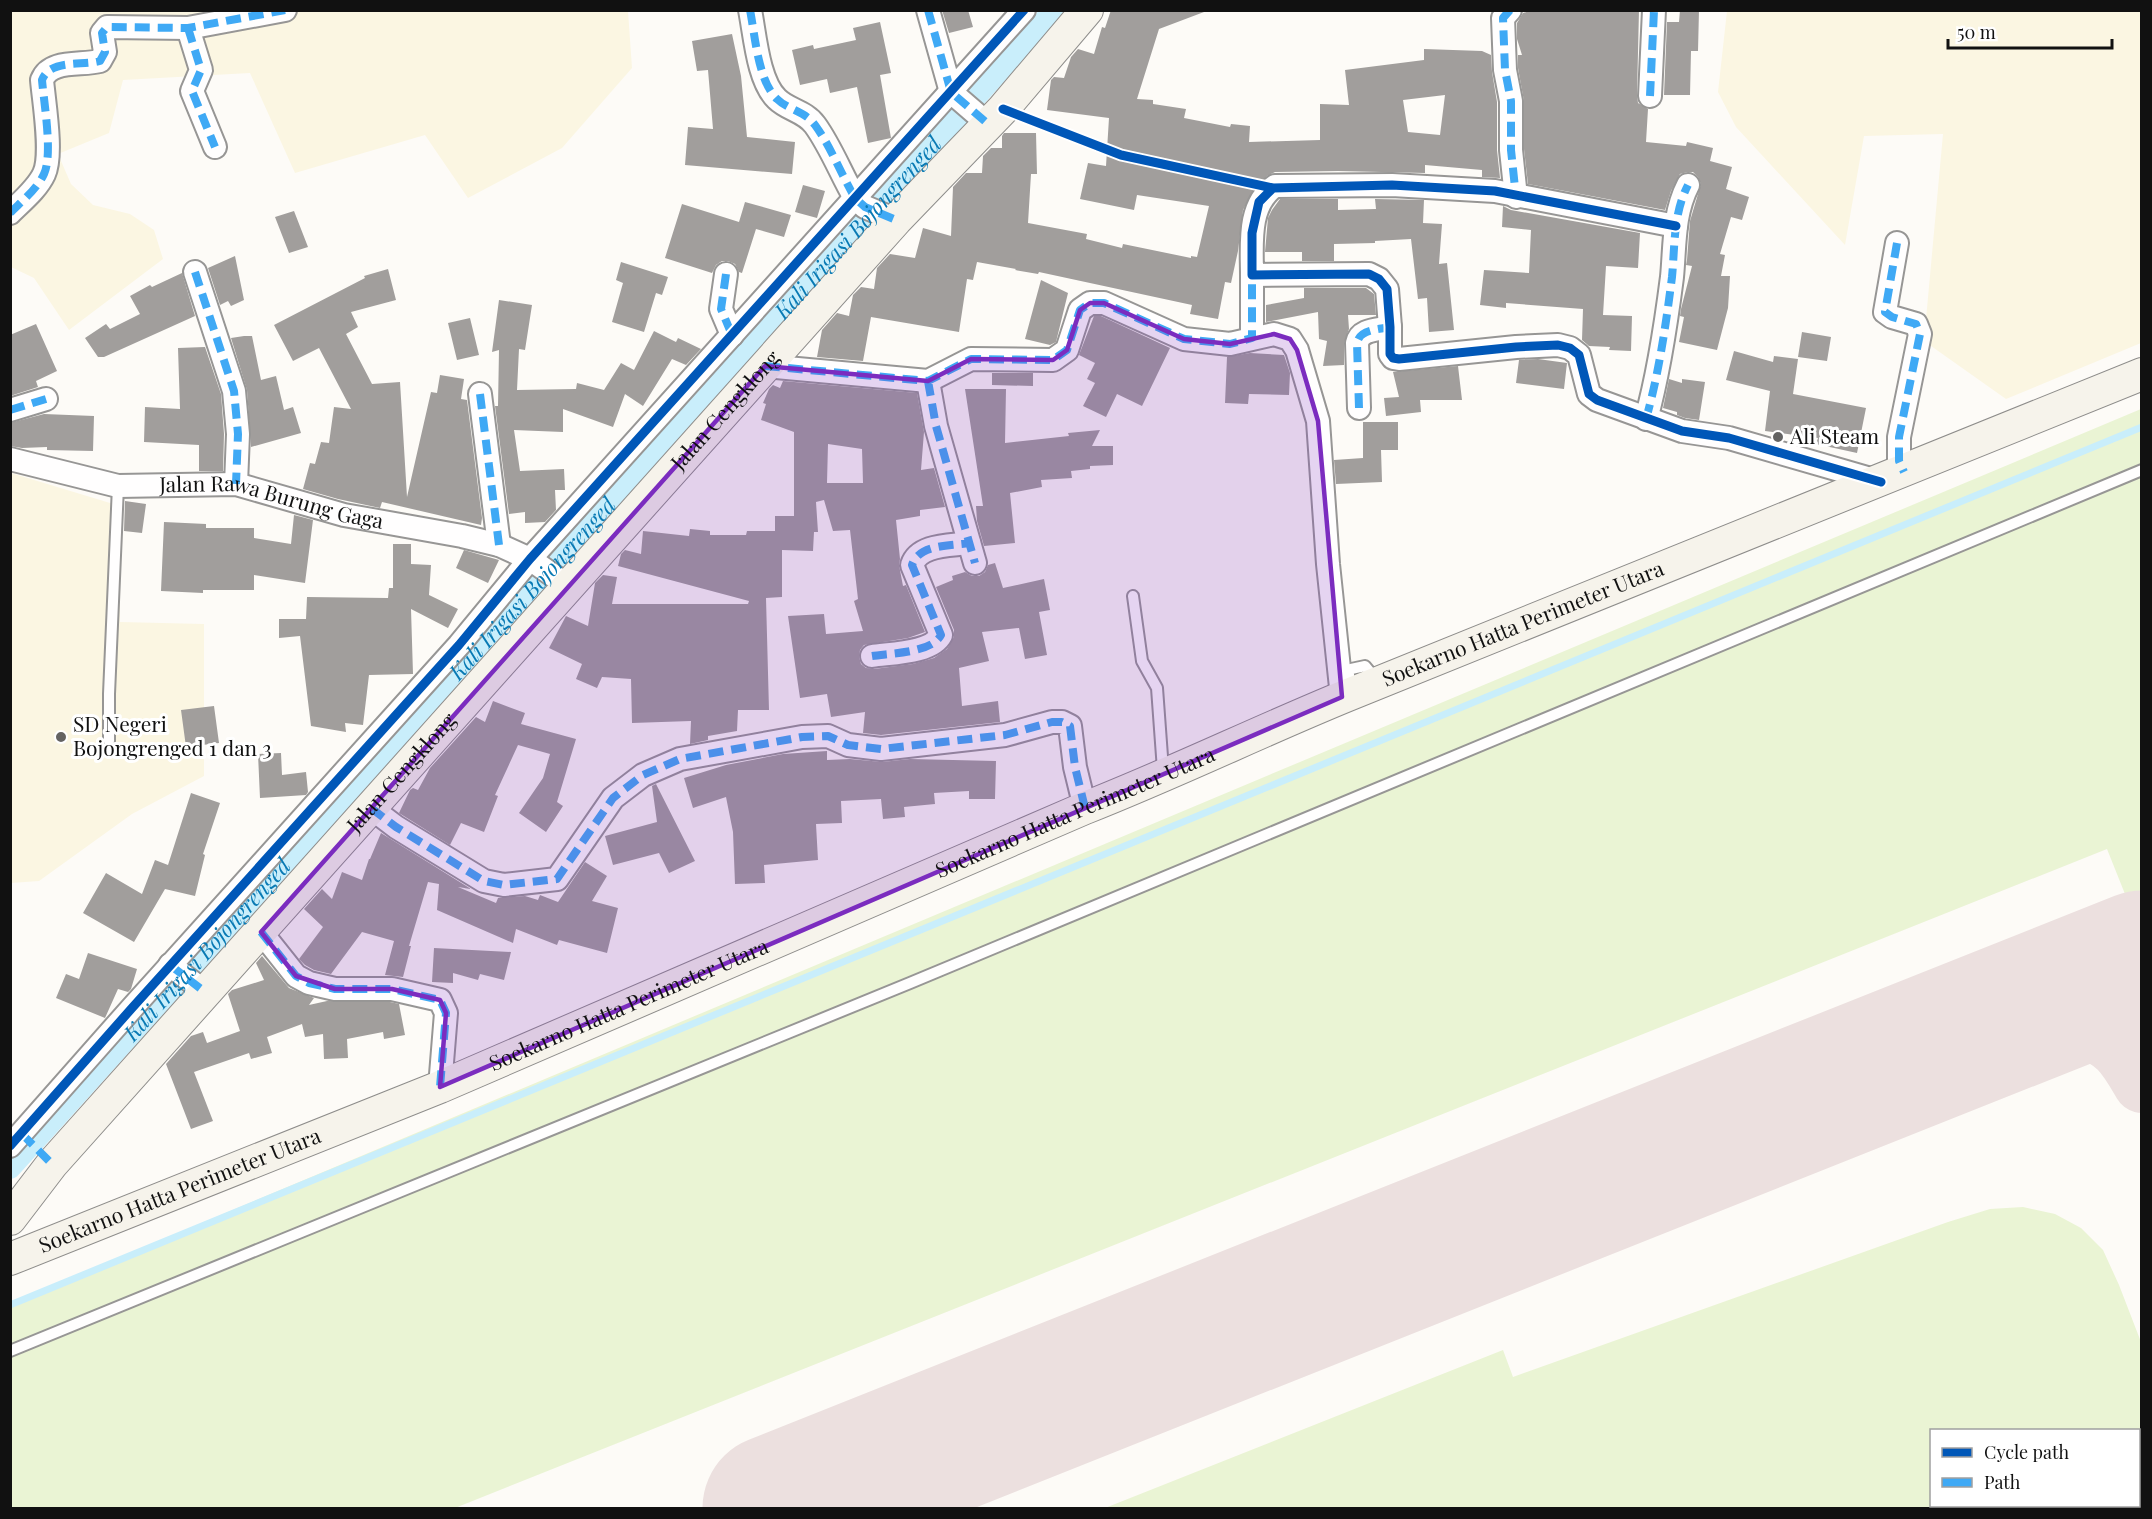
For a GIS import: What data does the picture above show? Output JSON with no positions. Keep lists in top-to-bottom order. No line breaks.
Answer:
{"streets":{"main road":["Jalan Cengklong","Soekarno Hatta Perimeter Utara"],"street":["Jalan Rawa Burung Gaga"]},"crossings":[["Jalan Cengklong","Jalan Rawa Burung Gaga"]],"water":["Kali Irigasi Bojongrenged"],"places":["Ali Steam","SD Negeri Bojongrenged 1 dan 3"],"legend":["Cycle path","Path"],"scale_bar":"50 m"}
